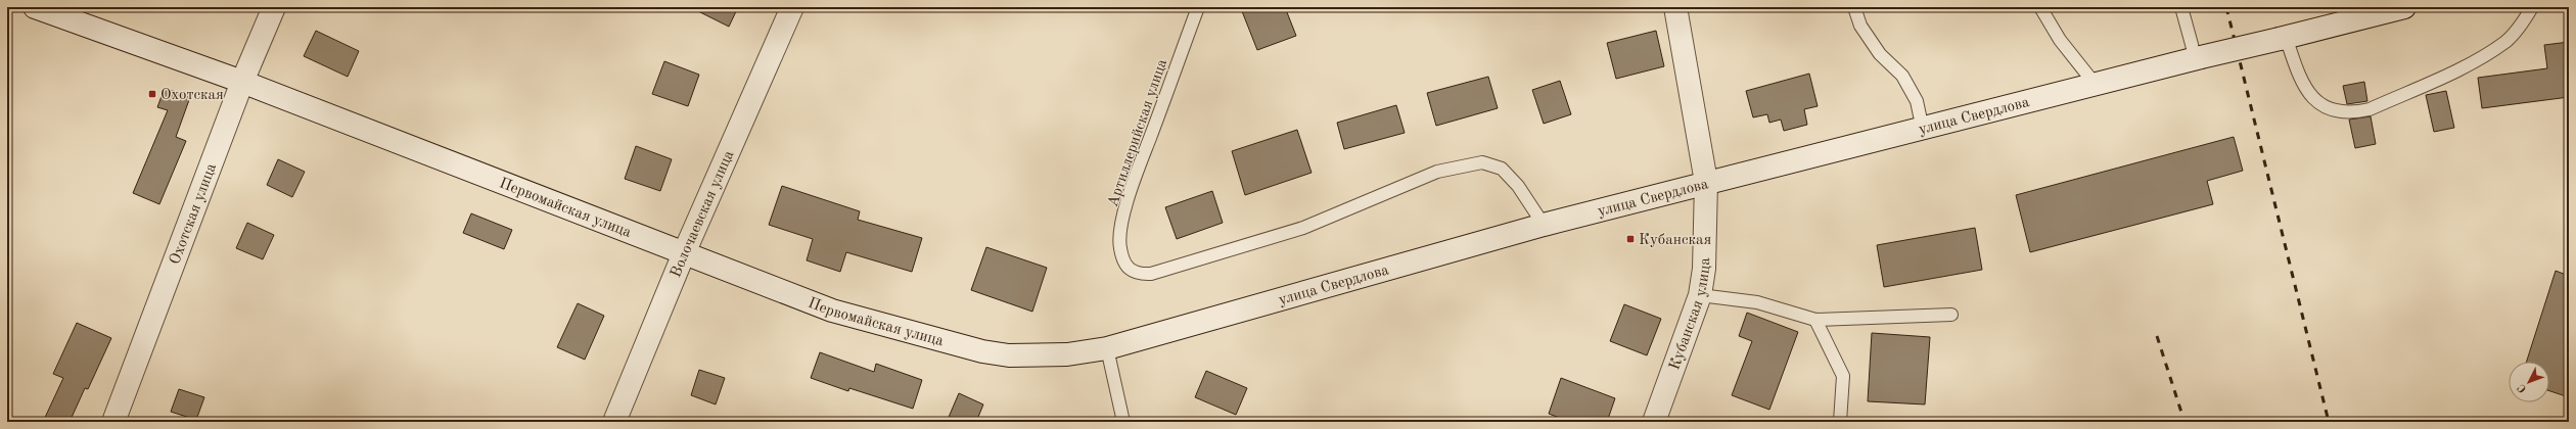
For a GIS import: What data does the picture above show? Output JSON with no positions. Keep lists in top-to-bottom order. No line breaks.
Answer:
{"streets":{"main road":["улица Свердлова","Первомайская улица","Охотская улица","Волочаевская улица","Кубанская улица"],"lane":["Артиллерийская улица"]},"crossings":[["улица Свердлова","Артиллерийская улица"],["улица Свердлова","Первомайская улица"],["улица Свердлова","Кубанская улица"],["Первомайская улица","Охотская улица"],["Первомайская улица","Волочаевская улица"]],"places":{"transit":["Охотская","Кубанская"]},"north":"bottom left"}
